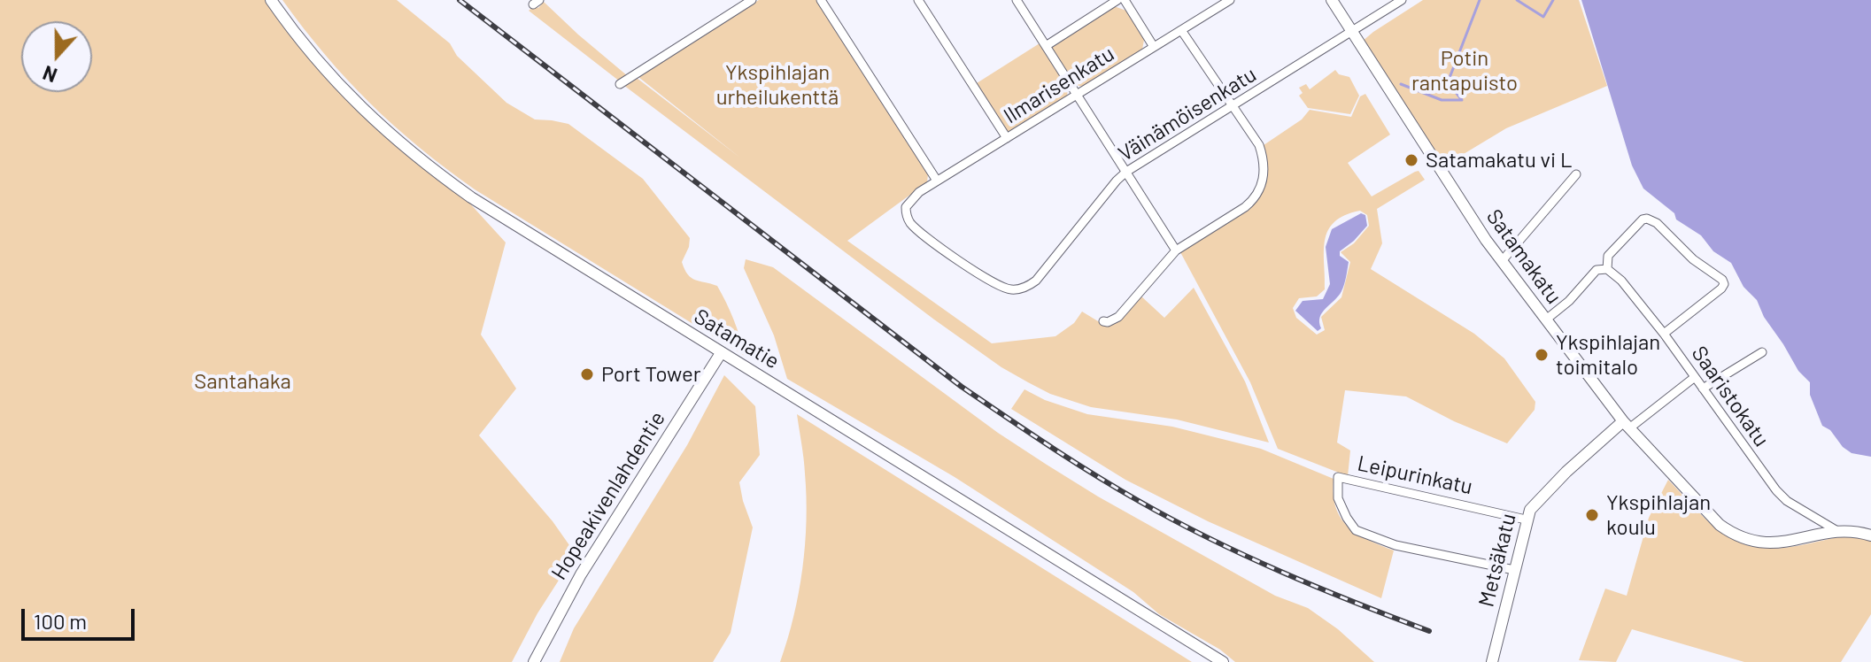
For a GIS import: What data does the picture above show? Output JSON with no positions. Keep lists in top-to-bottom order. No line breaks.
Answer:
{"streets":{"street":["Ilmarisenkatu","Väinämöisenkatu","Satamakatu","Satamatie","Saaristokatu","Leipurinkatu","Hopeakivenlahdentie","Metsäkatu"]},"crossings":[["Ilmarisenkatu","Väinämöisenkatu"],["Väinämöisenkatu","Satamakatu"],["Satamakatu","Saaristokatu"],["Satamakatu","Metsäkatu"],["Satamatie","Hopeakivenlahdentie"],["Saaristokatu","Metsäkatu"],["Leipurinkatu","Metsäkatu"]],"parks":["Potin rantapuisto","Ykspihlajan urheilukenttä","Santahaka"],"places":["Satamakatu vi L","Ykspihlajan toimitalo","Port Tower","Ykspihlajan koulu"],"scale_bar":"100 m","north":"bottom"}
